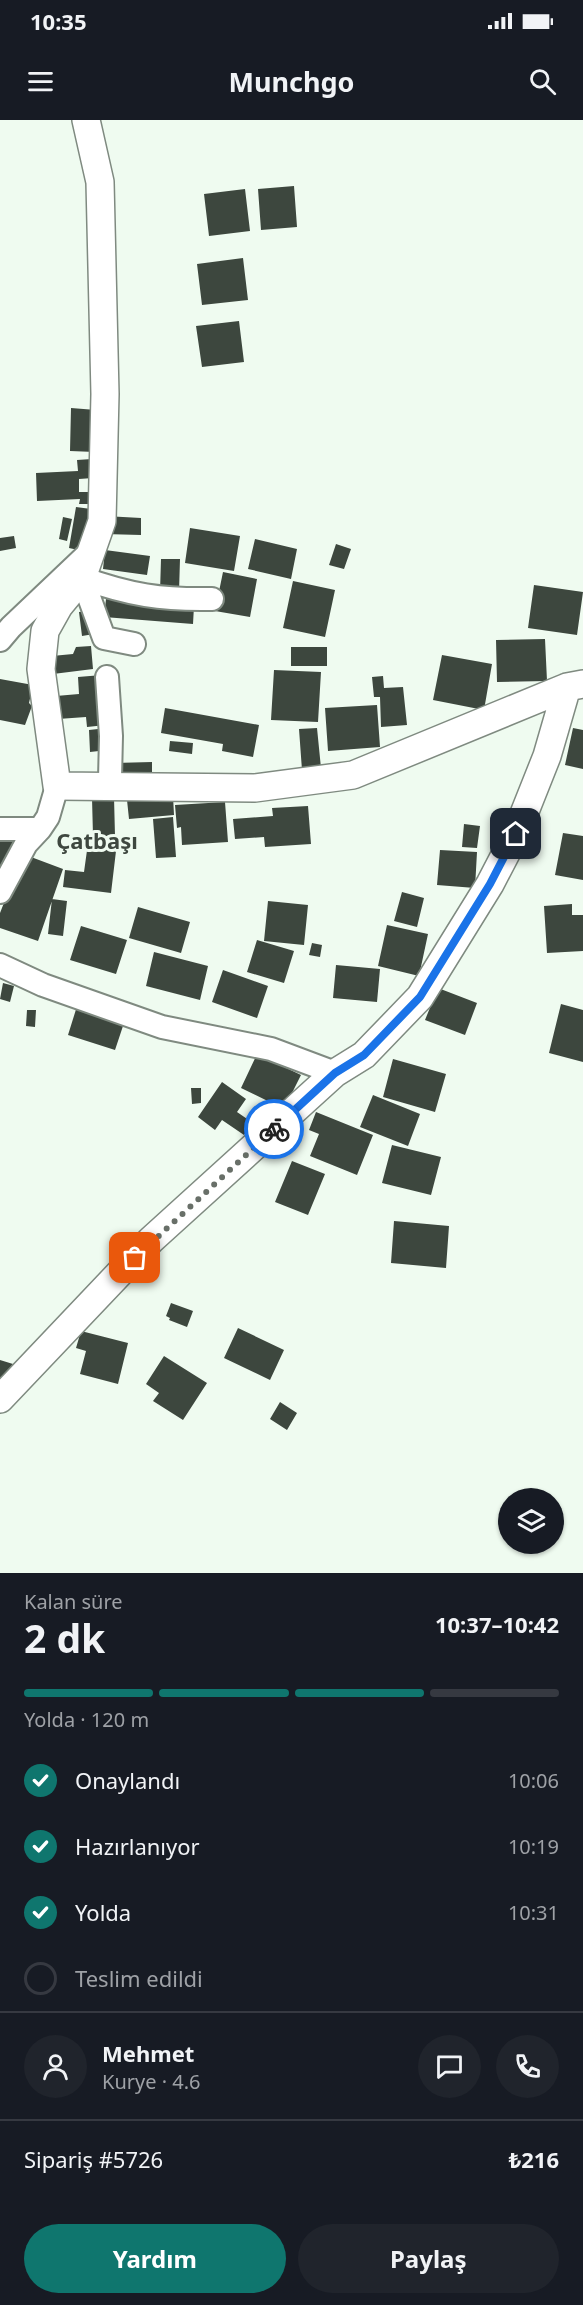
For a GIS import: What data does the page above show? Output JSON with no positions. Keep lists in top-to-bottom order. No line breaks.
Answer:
{"districts":["Çatbaşı"],"page":{"status":"10:35","header":"Munchgo","heading":["2 dk","Kalan süre","10:37–10:42"],"panel":["Mehmet","Kurye · 4.6","Sipariş #5726","₺216"],"bar":"Yolda · 120 m","list":[["Onaylandı","10:06"],["Hazırlanıyor","10:19"],["Yolda","10:31"],"Teslim edildi"],"buttons":["Yardım","Paylaş"]}}
